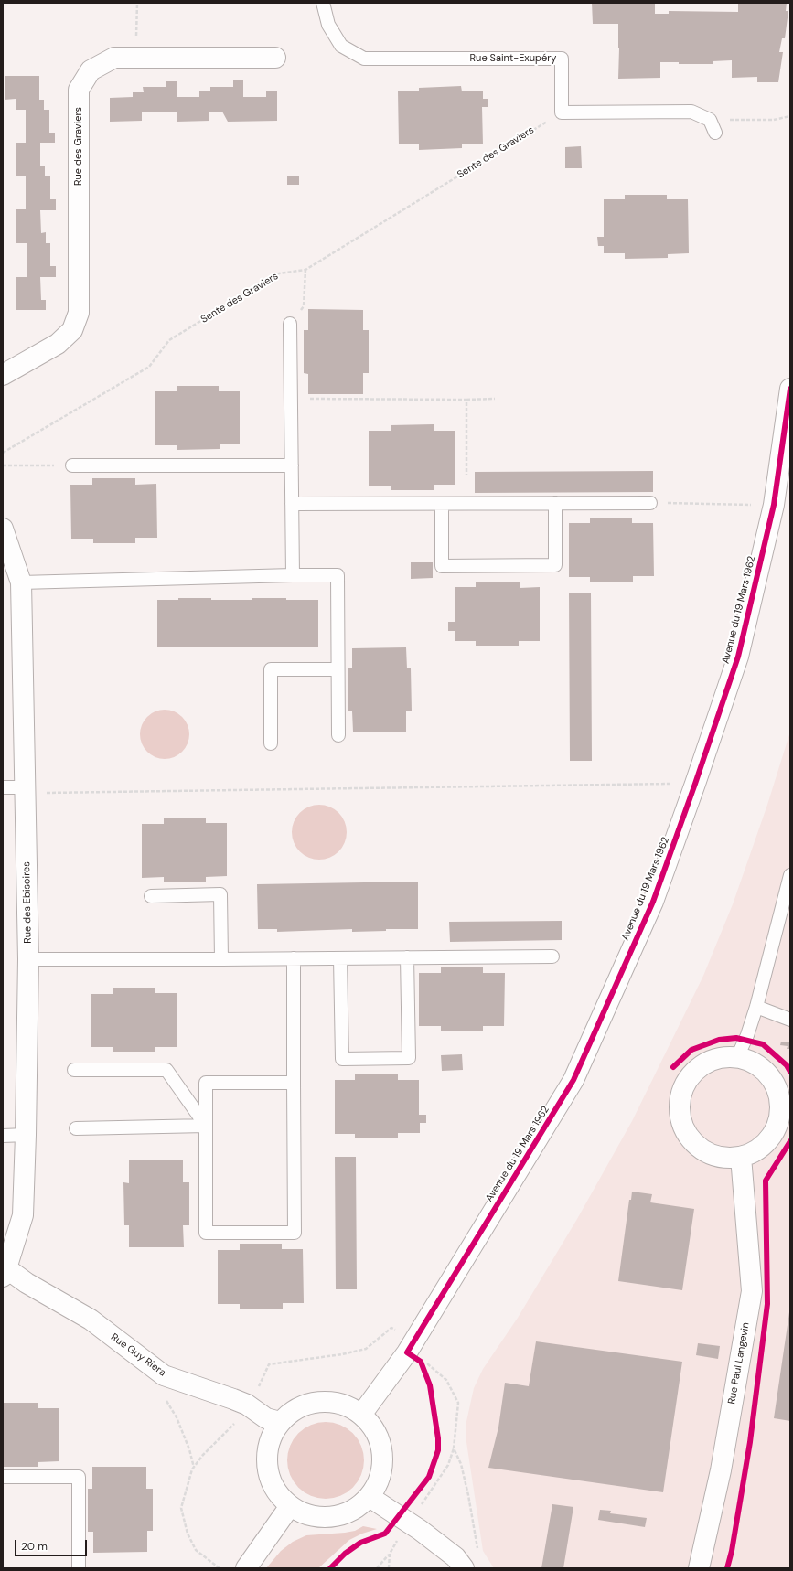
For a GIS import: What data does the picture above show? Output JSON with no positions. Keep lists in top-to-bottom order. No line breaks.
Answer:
{"streets":{"street":["Rue des Graviers","Avenue du 19 Mars 1962","Rue des Ebisoires","Rue Guy Riera","Rue Paul Langevin"],"lane":["Rue Saint-Exupéry"],"path":["Sente des Graviers"]},"crossings":[["Rue Saint-Exupéry","Sente des Graviers"],["Avenue du 19 Mars 1962","Rue Guy Riera"],["Rue des Ebisoires","Rue Guy Riera"]],"scale_bar":"20 m"}
